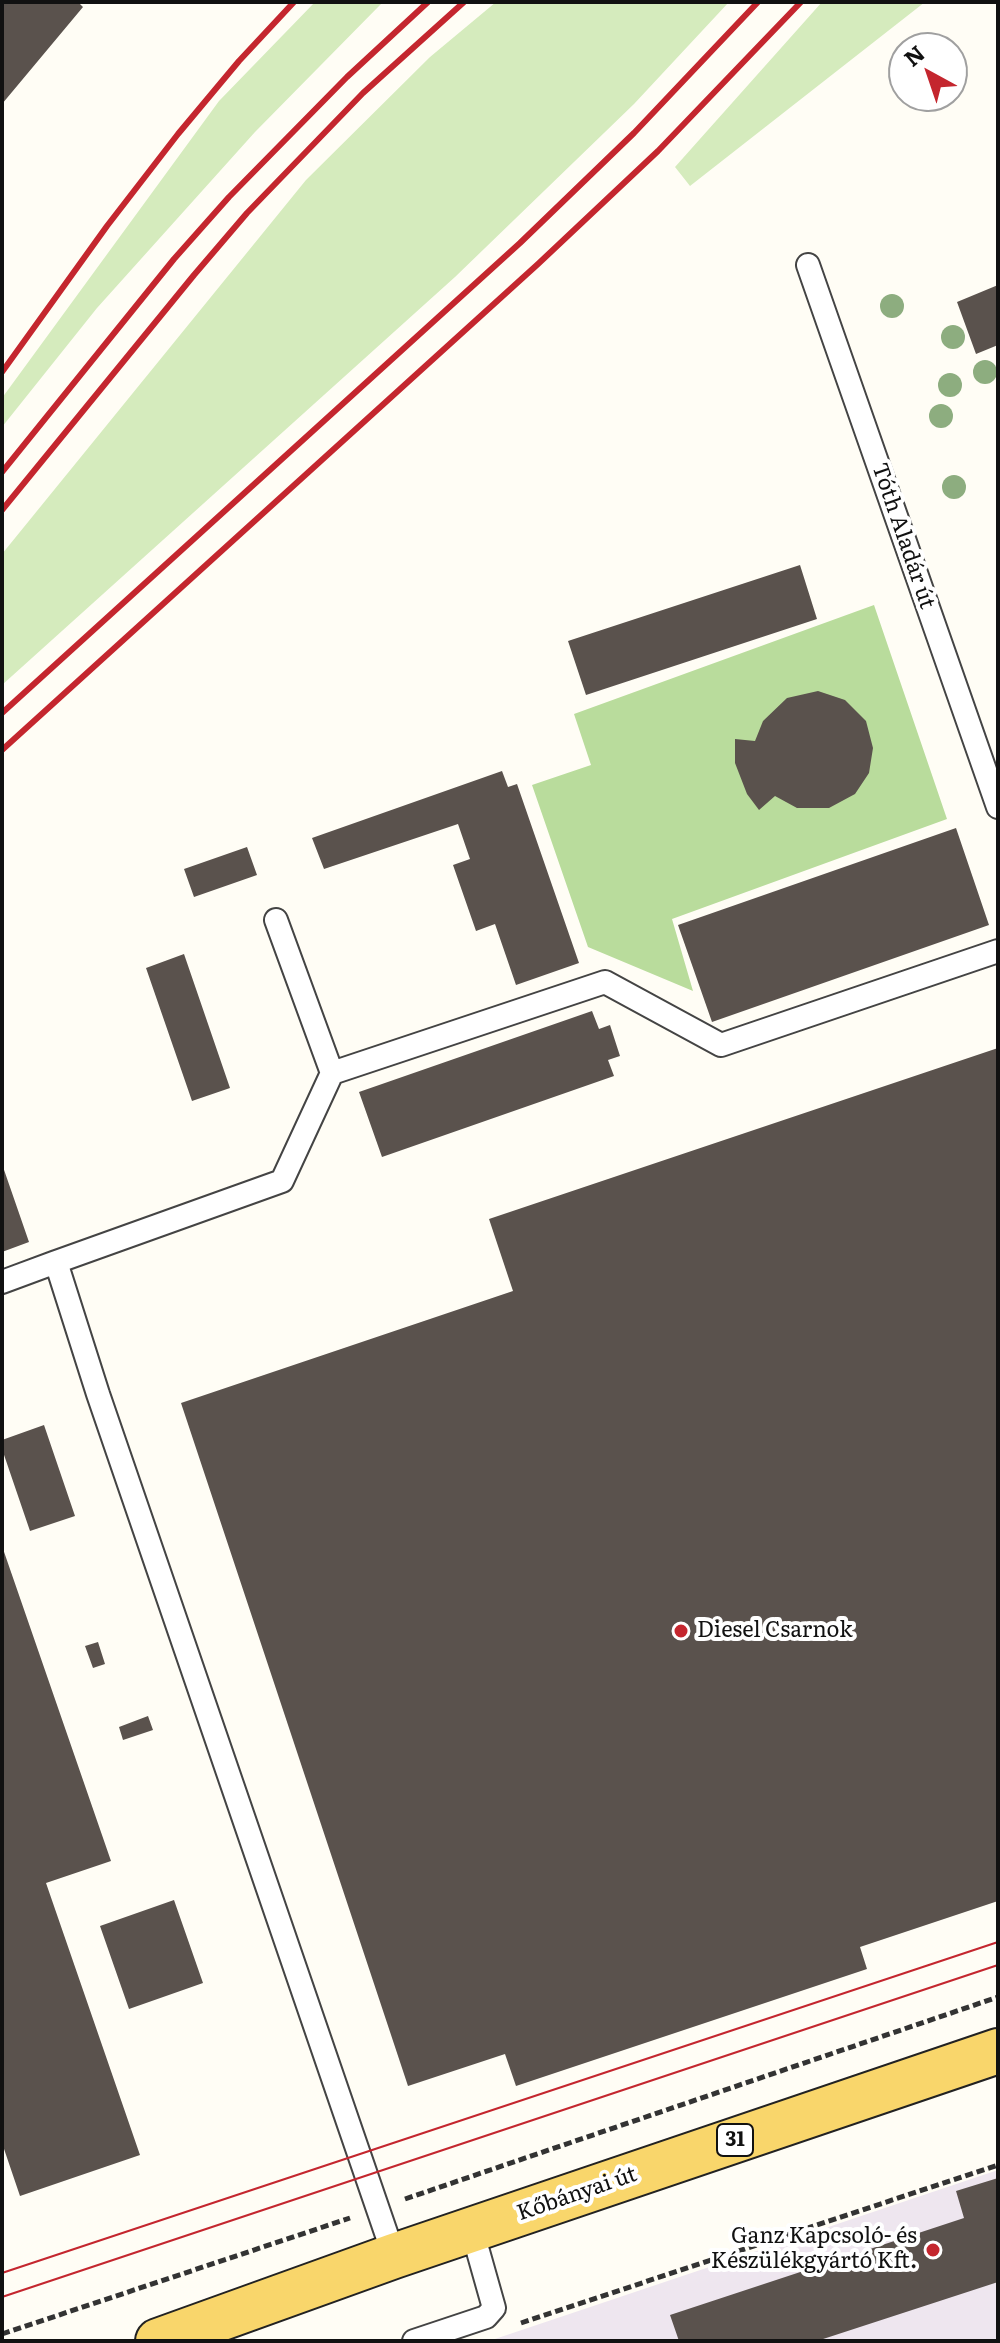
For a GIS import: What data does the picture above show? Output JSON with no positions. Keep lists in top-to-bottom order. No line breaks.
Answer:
{"streets":{"main road":["31","Kőbányai út"],"lane":["Tóth Aladár út"]},"places":["Diesel Csarnok","Ganz Kapcsoló- és Készülékgyártó Kft."],"north":"top left"}
